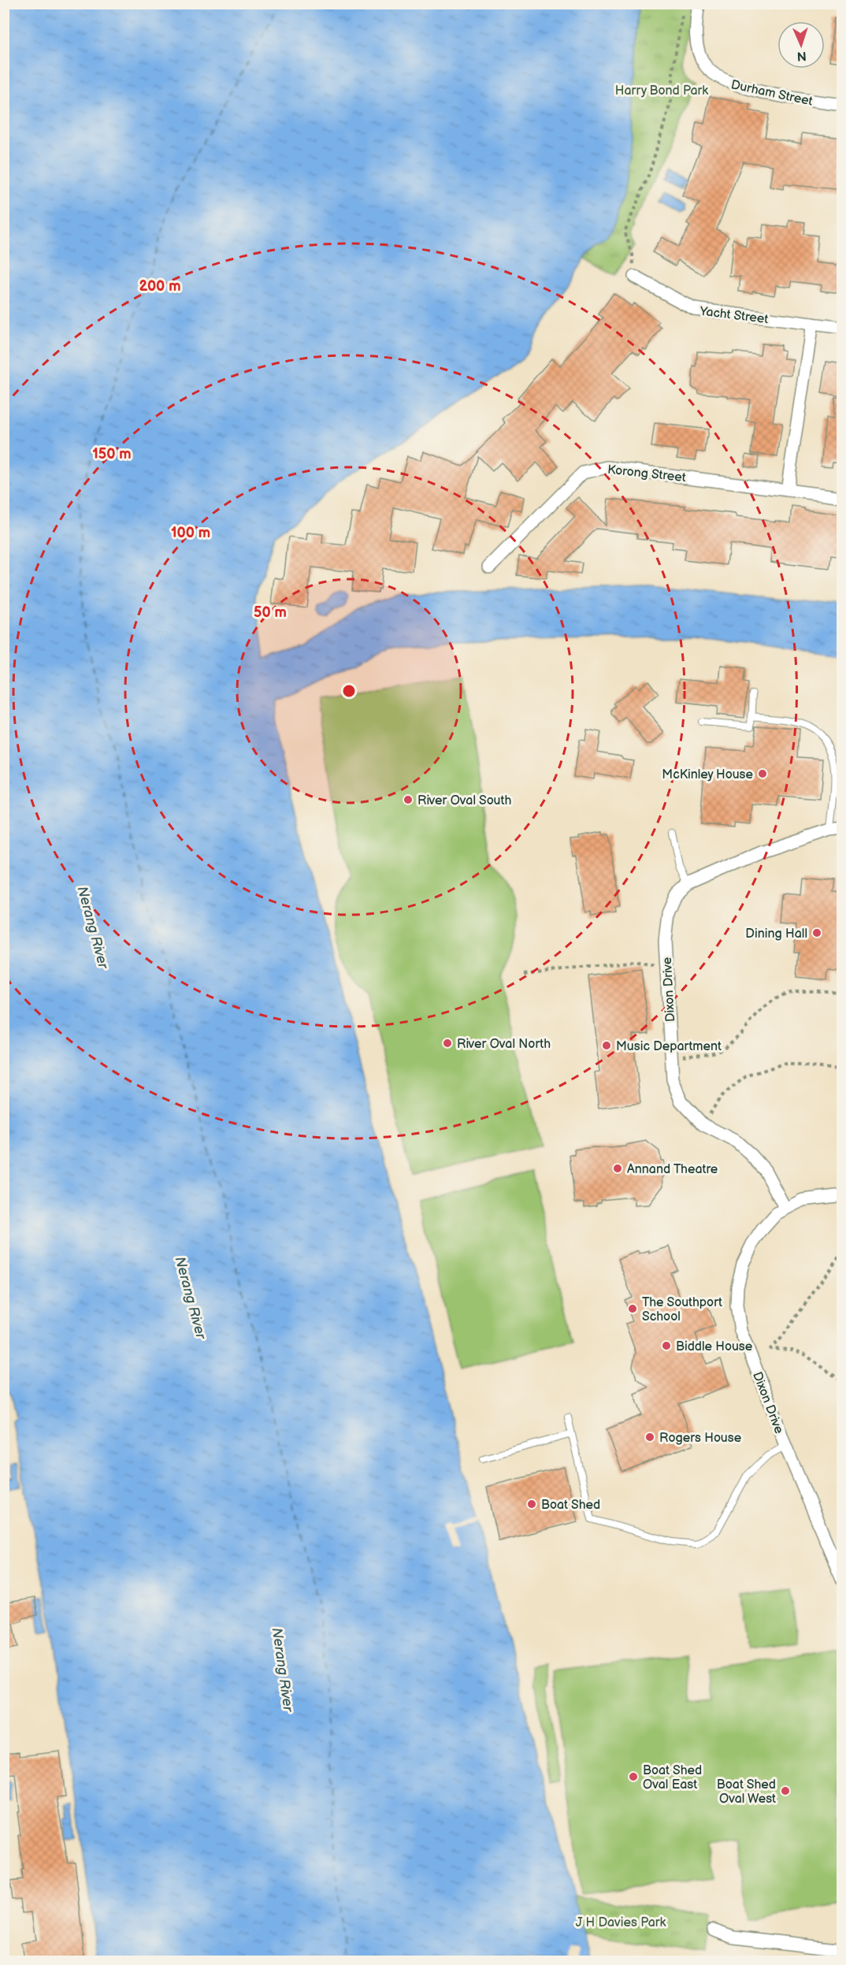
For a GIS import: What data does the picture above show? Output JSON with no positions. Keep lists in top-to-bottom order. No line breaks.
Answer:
{"streets":{"street":["Durham Street","Yacht Street","Korong Street","Dixon Drive"]},"water":["Nerang River"],"parks":["Harry Bond Park","J H Davies Park"],"places":["McKinley House","River Oval South","Dining Hall","River Oval North","Music Department","Annand Theatre","The Southport School","Biddle House","Rogers House","Boat Shed","Boat Shed Oval East","Boat Shed Oval West"],"north":"bottom","rings":["200 m","150 m","100 m","50 m"]}
